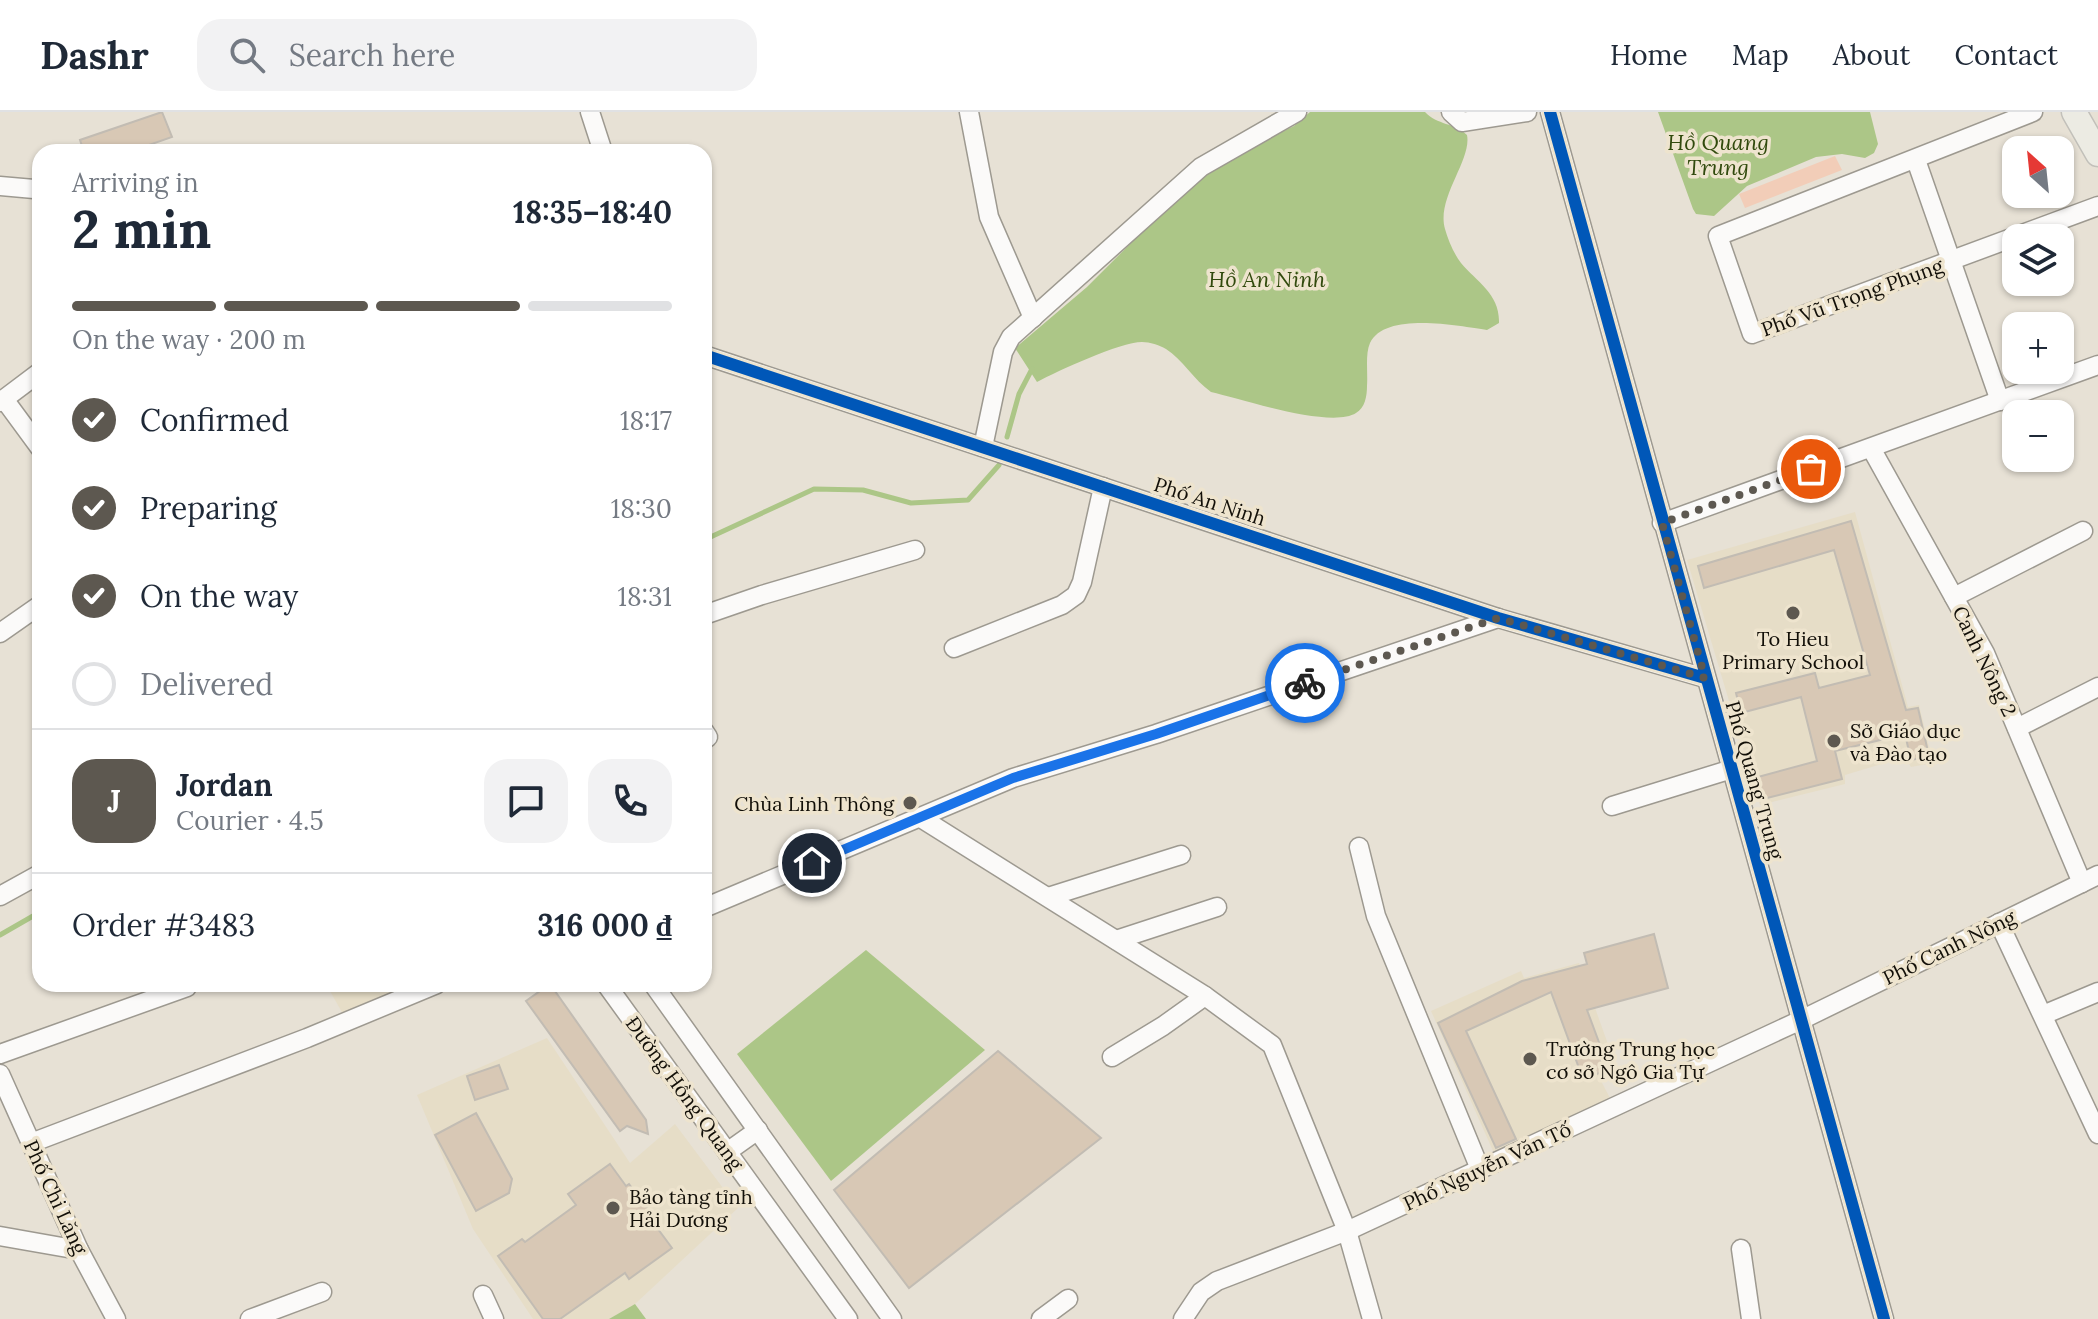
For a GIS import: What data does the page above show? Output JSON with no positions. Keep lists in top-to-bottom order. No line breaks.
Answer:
{"streets":{"street":["Phố Vũ Trọng Phụng","Phố An Ninh","Canh Nông 2","Phố Quang Trung","Phố Canh Nông","Đường Hồng Quang","Phố Nguyễn Văn Tố","Phố Chi Lăng"]},"crossings":[["Phố An Ninh","Phố Quang Trung"],["Canh Nông 2","Phố Canh Nông"],["Phố Quang Trung","Phố Canh Nông"],["Phố Quang Trung","Phố Nguyễn Văn Tố"],["Phố Canh Nông","Phố Nguyễn Văn Tố"]],"water":["Hồ Quang Trung","Hồ An Ninh"],"places":["To Hieu Primary School","Sở Giáo dục và Đào tạo","Chùa Linh Thông","Trường Trung học cơ sở Ngô Gia Tự","Bảo tàng tỉnh Hải Dương"],"north":"top left","page":{"header":"Dashr","search":"Search here","nav":["Home","Map","About","Contact"],"map_buttons":["+","−"],"heading":["2 min","Arriving in","18:35–18:40"],"panel":["Jordan","Courier · 4.5","Order #3483","316 000 ₫"],"bar":"On the way · 200 m","list":[["Confirmed","18:17"],["Preparing","18:30"],["On the way","18:31"],"Delivered"],"round":"J"}}
